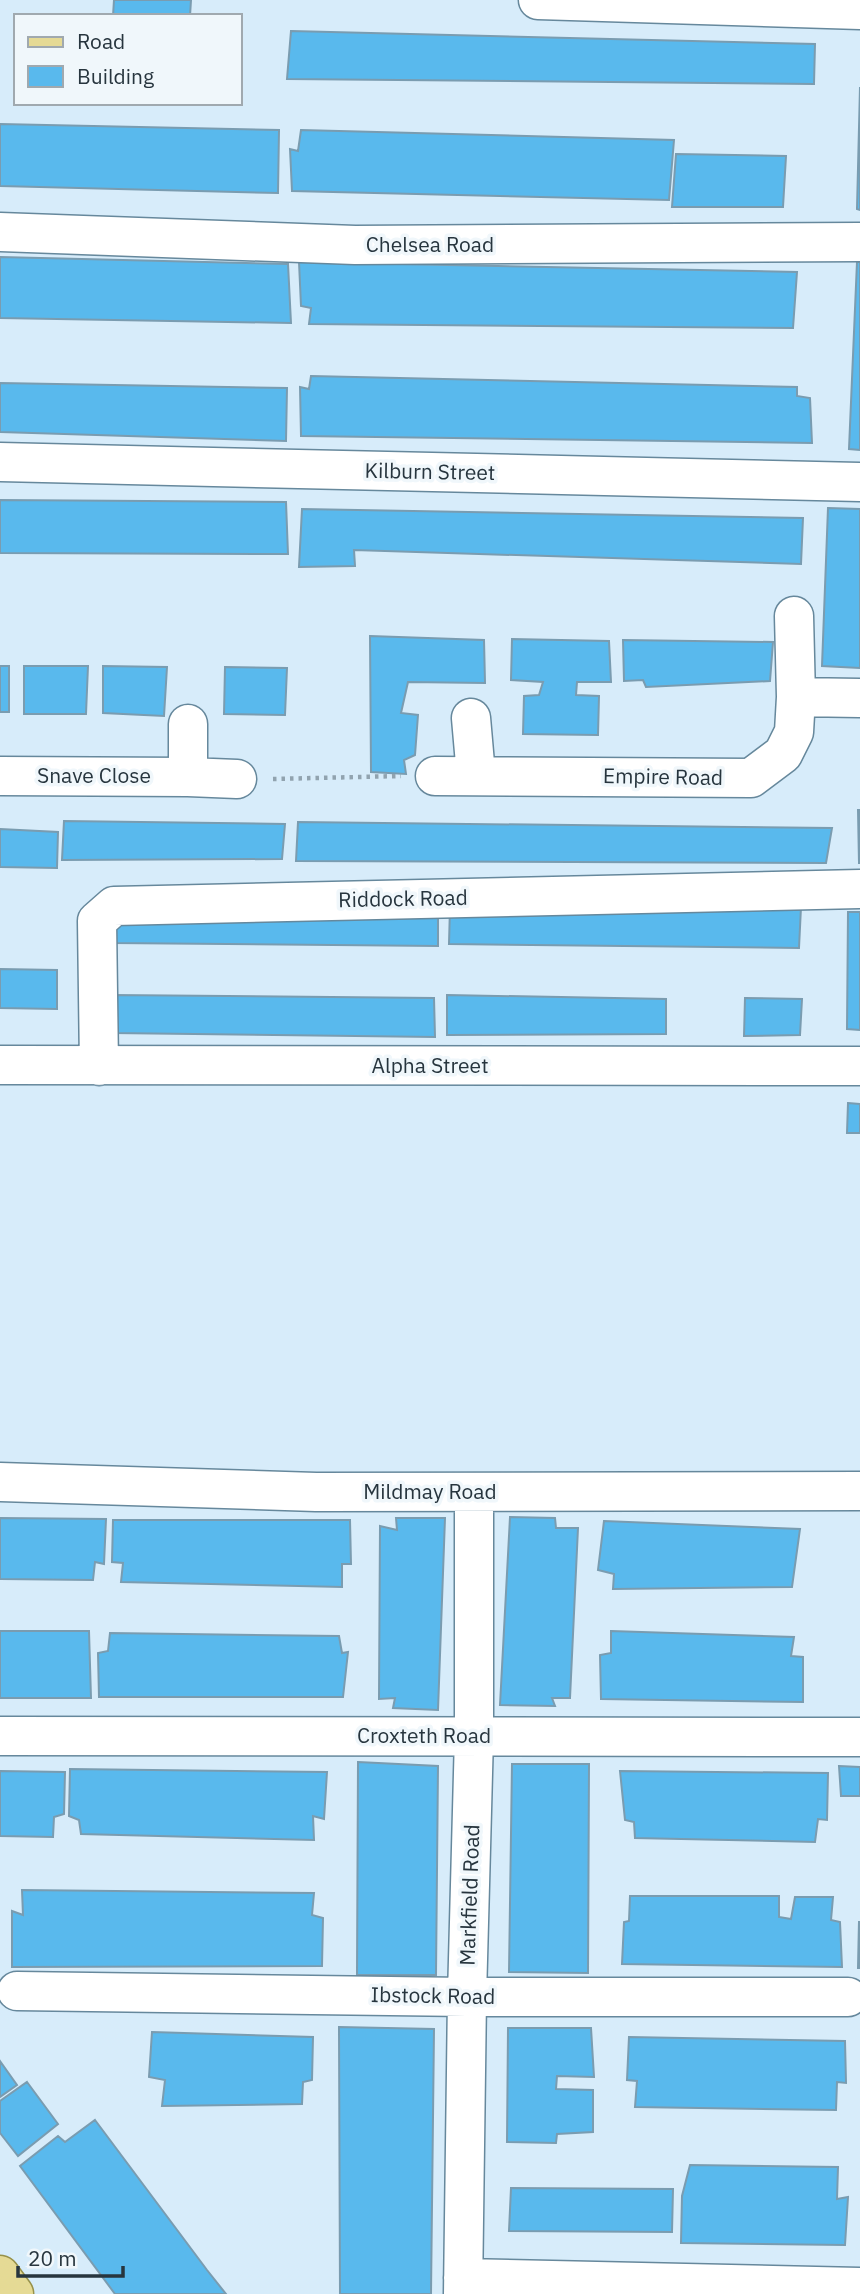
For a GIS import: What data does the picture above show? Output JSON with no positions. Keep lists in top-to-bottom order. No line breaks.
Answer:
{"streets":{"street":["Chelsea Road","Kilburn Street","Snave Close","Empire Road","Riddock Road","Alpha Street","Mildmay Road","Croxteth Road","Markfield Road","Ibstock Road"]},"crossings":[["Riddock Road","Alpha Street"],["Mildmay Road","Markfield Road"],["Croxteth Road","Markfield Road"],["Markfield Road","Ibstock Road"]],"legend":["Road","Building"],"scale_bar":"20 m"}
